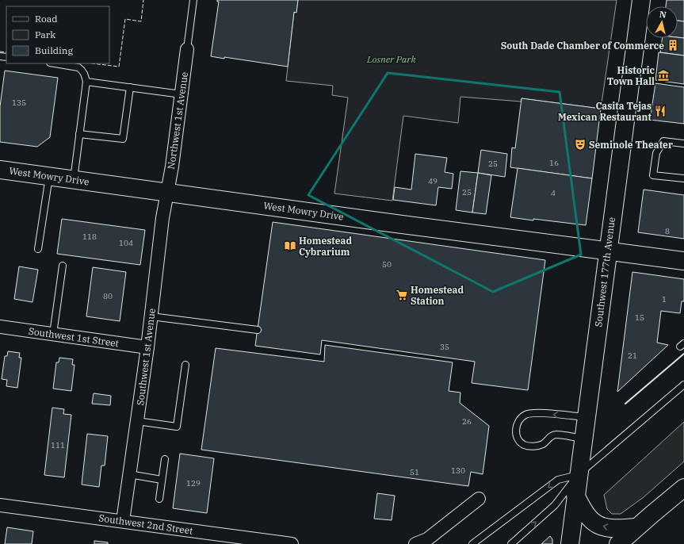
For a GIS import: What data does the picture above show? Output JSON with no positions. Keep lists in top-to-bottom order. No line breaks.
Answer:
{"streets":{"street":["Northwest 1st Avenue","West Mowry Drive","Southwest 177th Avenue","Southwest 1st Street","Southwest 1st Avenue","Southwest 2nd Street"]},"crossings":[["Northwest 1st Avenue","West Mowry Drive"],["Northwest 1st Avenue","Southwest 1st Avenue"],["West Mowry Drive","Southwest 177th Avenue"],["West Mowry Drive","Southwest 1st Avenue"],["Southwest 1st Street","Southwest 1st Avenue"],["Southwest 1st Avenue","Southwest 2nd Street"]],"parks":["Losner Park"],"places":{"building":["South Dade Chamber of Commerce"],"museum":["Historic Town Hall"],"restaurant":["Casita Tejas Mexican Restaurant"],"theatre":["Seminole Theater"],"library":["Homestead Cybrarium"],"supermarket":["Homestead Station"]},"house_numbers":["135","16","25","49","25","4","8","118","104","50","80","1","15","35","21","26","111","130","51","129"],"legend":["Road","Park","Building"],"north":"top"}
